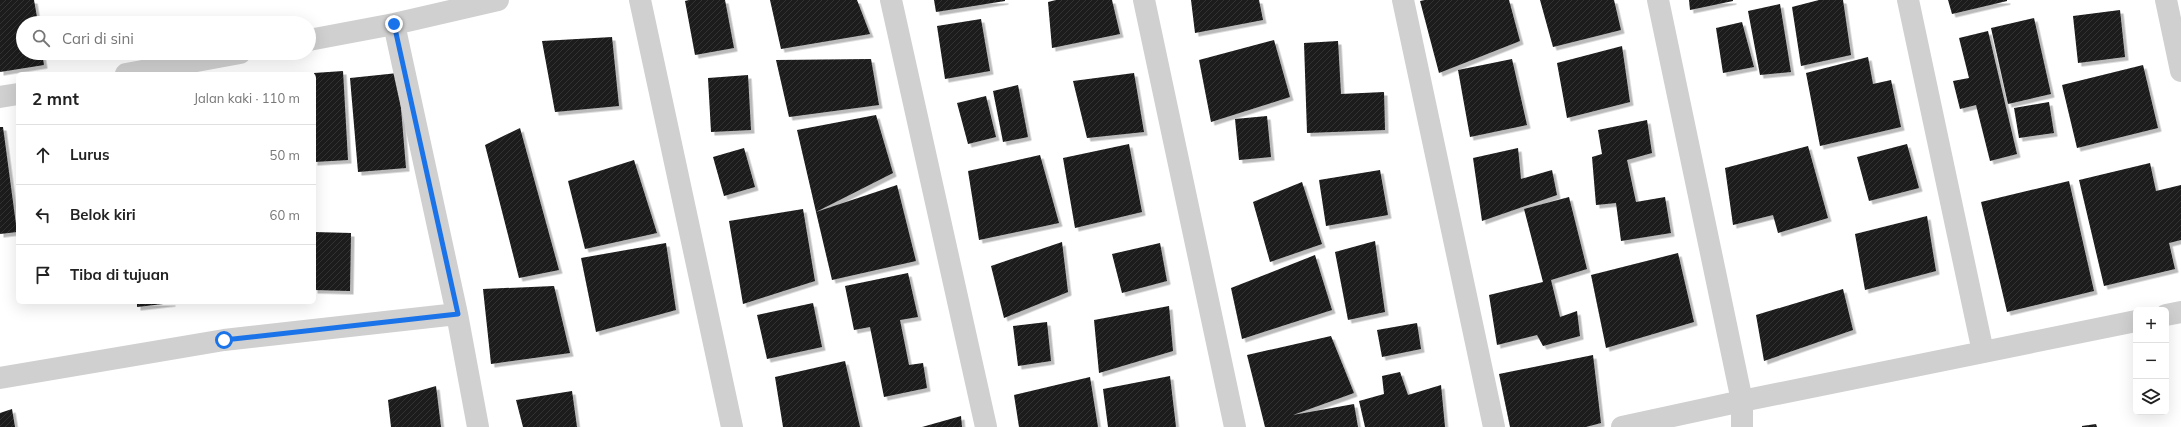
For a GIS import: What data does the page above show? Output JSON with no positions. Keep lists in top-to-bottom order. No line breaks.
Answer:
{"page":{"search":"Cari di sini","heading":["2 mnt","Jalan kaki · 110 m"],"list":[["Lurus","50 m"],["Belok kiri","60 m"],"Tiba di tujuan"],"map_buttons":["+","−"]}}
